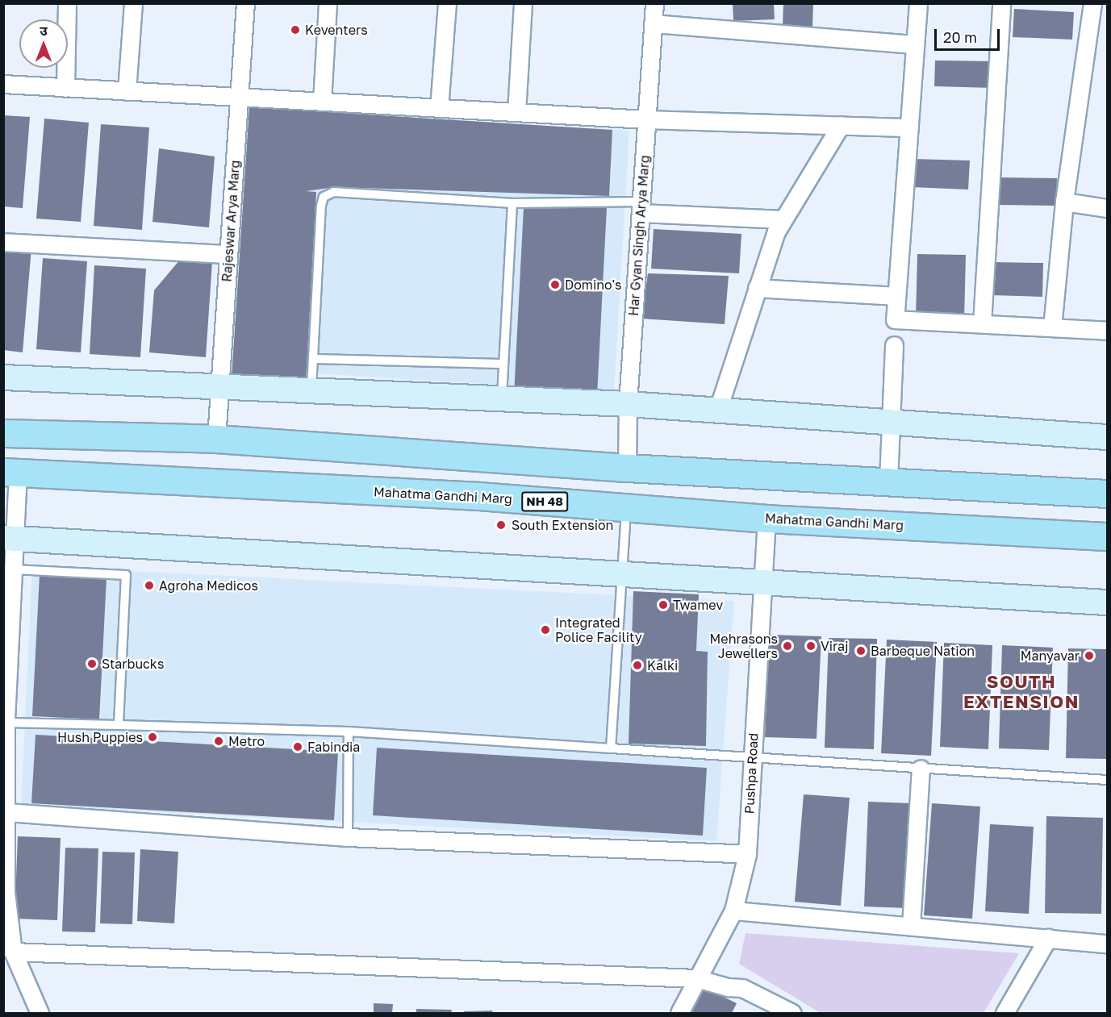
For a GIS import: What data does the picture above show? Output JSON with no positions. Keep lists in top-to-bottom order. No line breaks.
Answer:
{"streets":{"main road":["Mahatma Gandhi Marg","NH 48"],"street":["Rajeswar Arya Marg","Har Gyan Singh Arya Marg","Pushpa Road"]},"crossings":[["Mahatma Gandhi Marg","Pushpa Road"]],"districts":["SOUTH EXTENSION"],"places":["Keventers","Domino's","South Extension","Agroha Medicos","Twamev","Integrated Police Facility","Mehrasons Jewellers","Viraj","Barbeque Nation","Manyavar","Starbucks","Kalki","Hush Puppies","Metro","Fabindia"],"scale_bar":"20 m","north":"top"}
